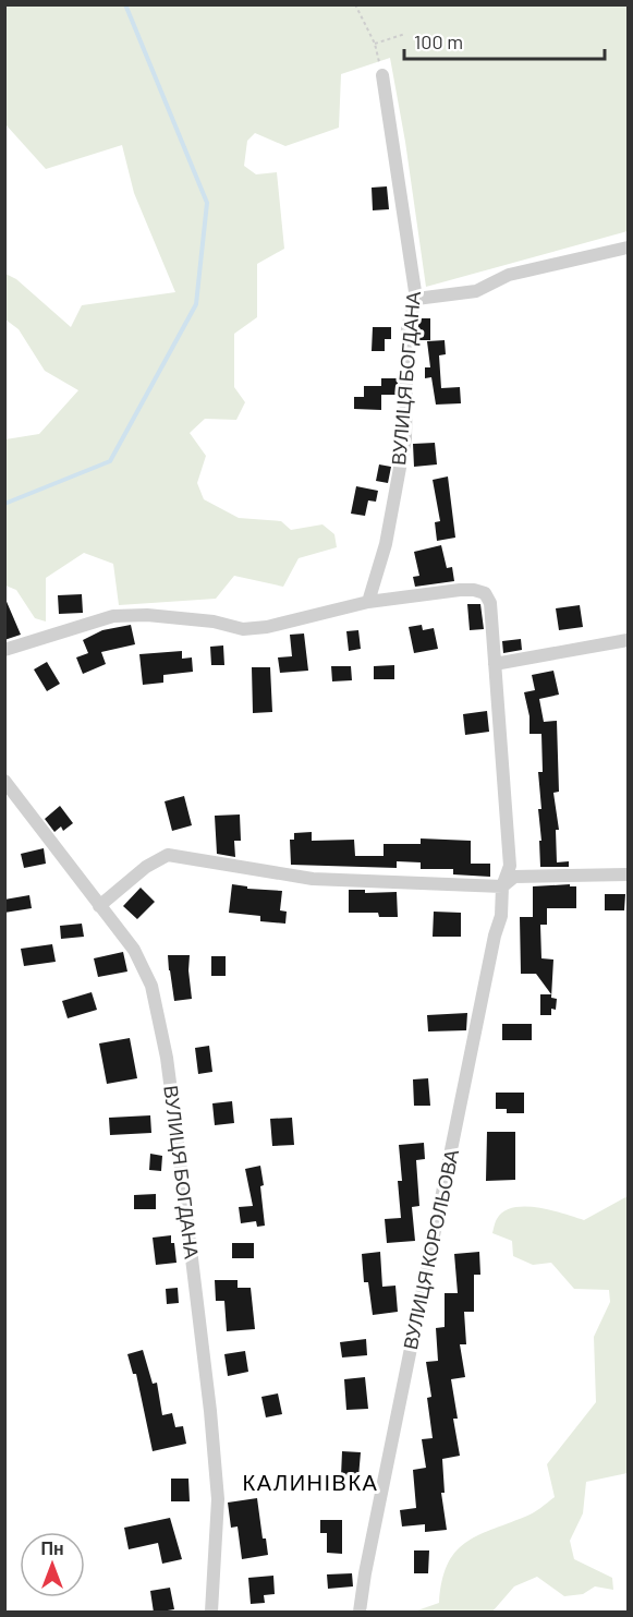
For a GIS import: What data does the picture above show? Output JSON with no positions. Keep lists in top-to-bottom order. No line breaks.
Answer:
{"streets":{"street":["ВУЛИЦЯ БОГДАНА","ВУЛИЦЯ КОРОЛЬОВА"]},"crossings":[["ВУЛИЦЯ БОГДАНА","ВУЛИЦЯ КОРОЛЬОВА"]],"districts":["КАЛИНІВКА"],"scale_bar":"100 m","north":"top"}
